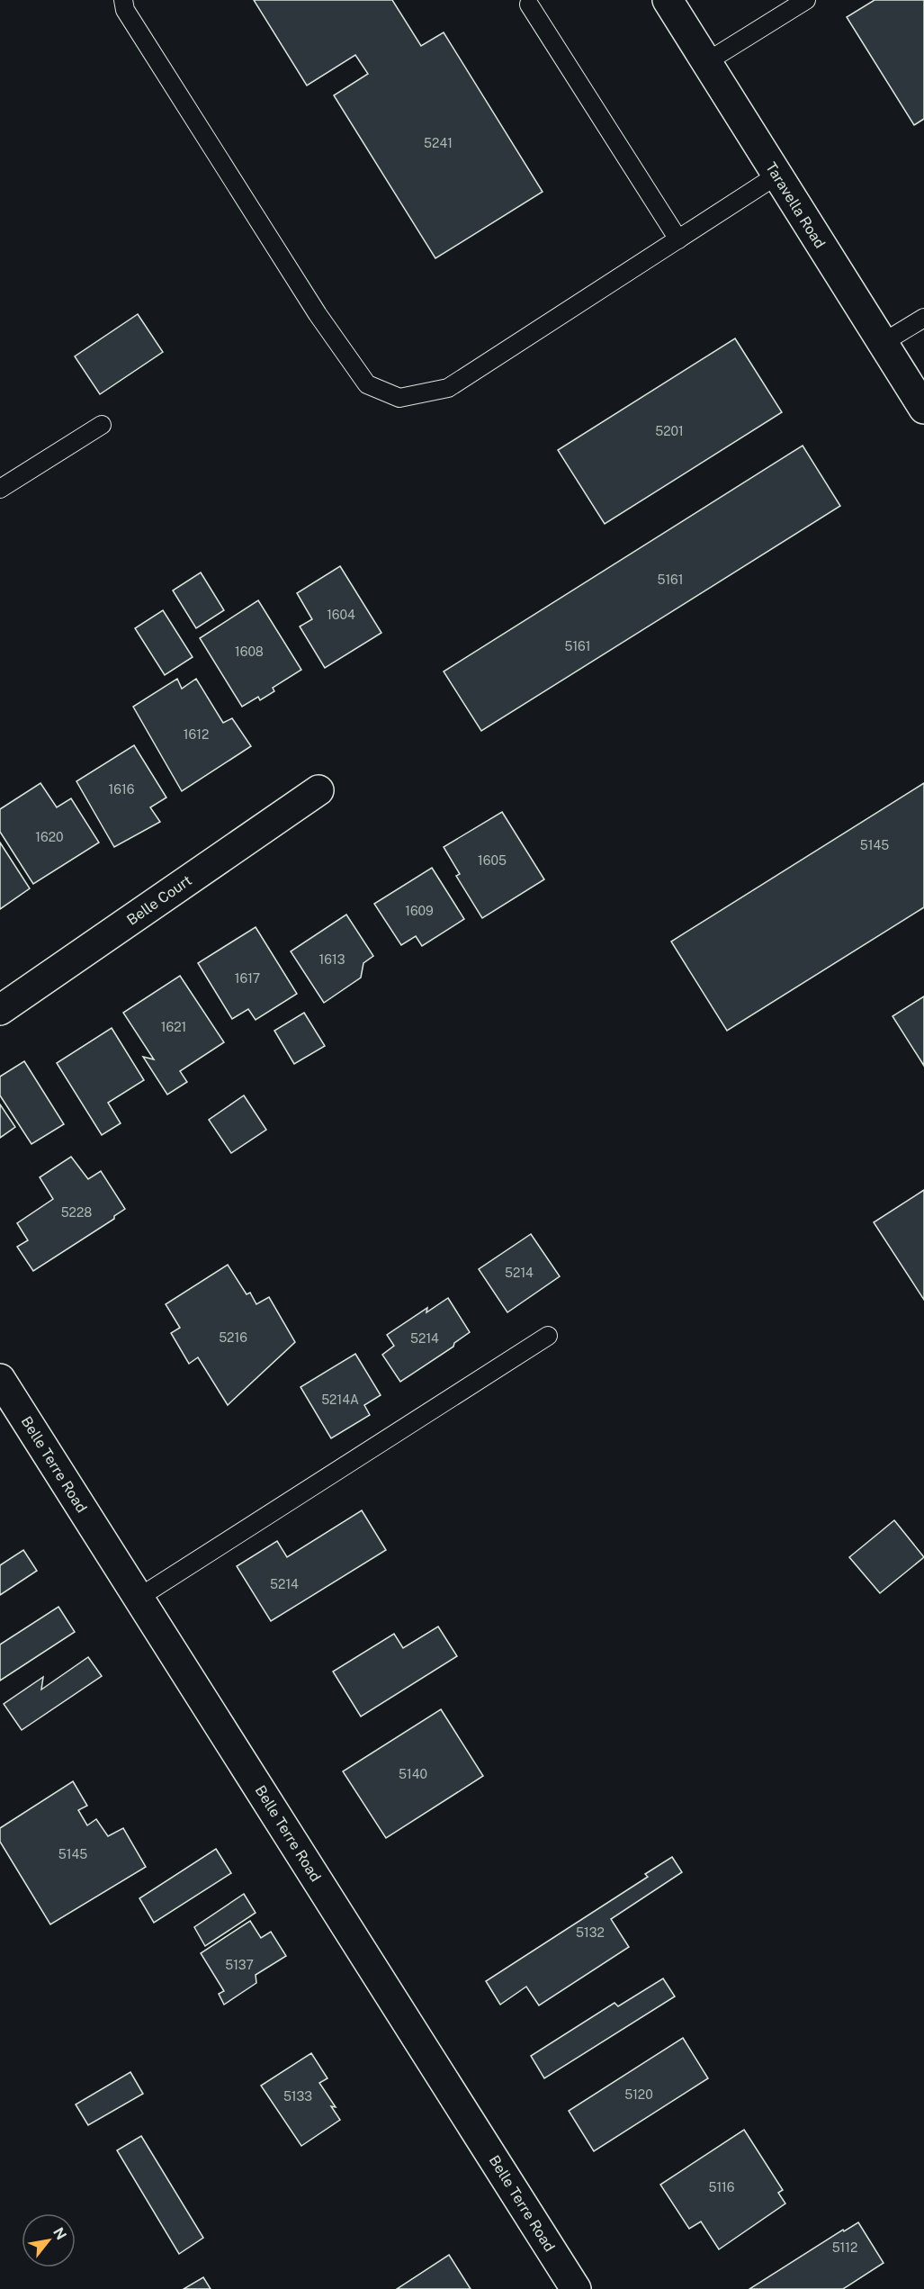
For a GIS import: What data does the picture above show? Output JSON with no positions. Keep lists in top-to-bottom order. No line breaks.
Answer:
{"streets":{"street":["Taravella Road","Belle Court","Belle Terre Road"]},"house_numbers":["5241","5201","5161","1604","5161","1608","1612","1616","1620","5145","1605","1609","1613","1617","1621","5228","5214","5216","5214","5214A","5214","5140","5145","5132","5137","5120","5133","5116","5112"],"north":"top right"}
